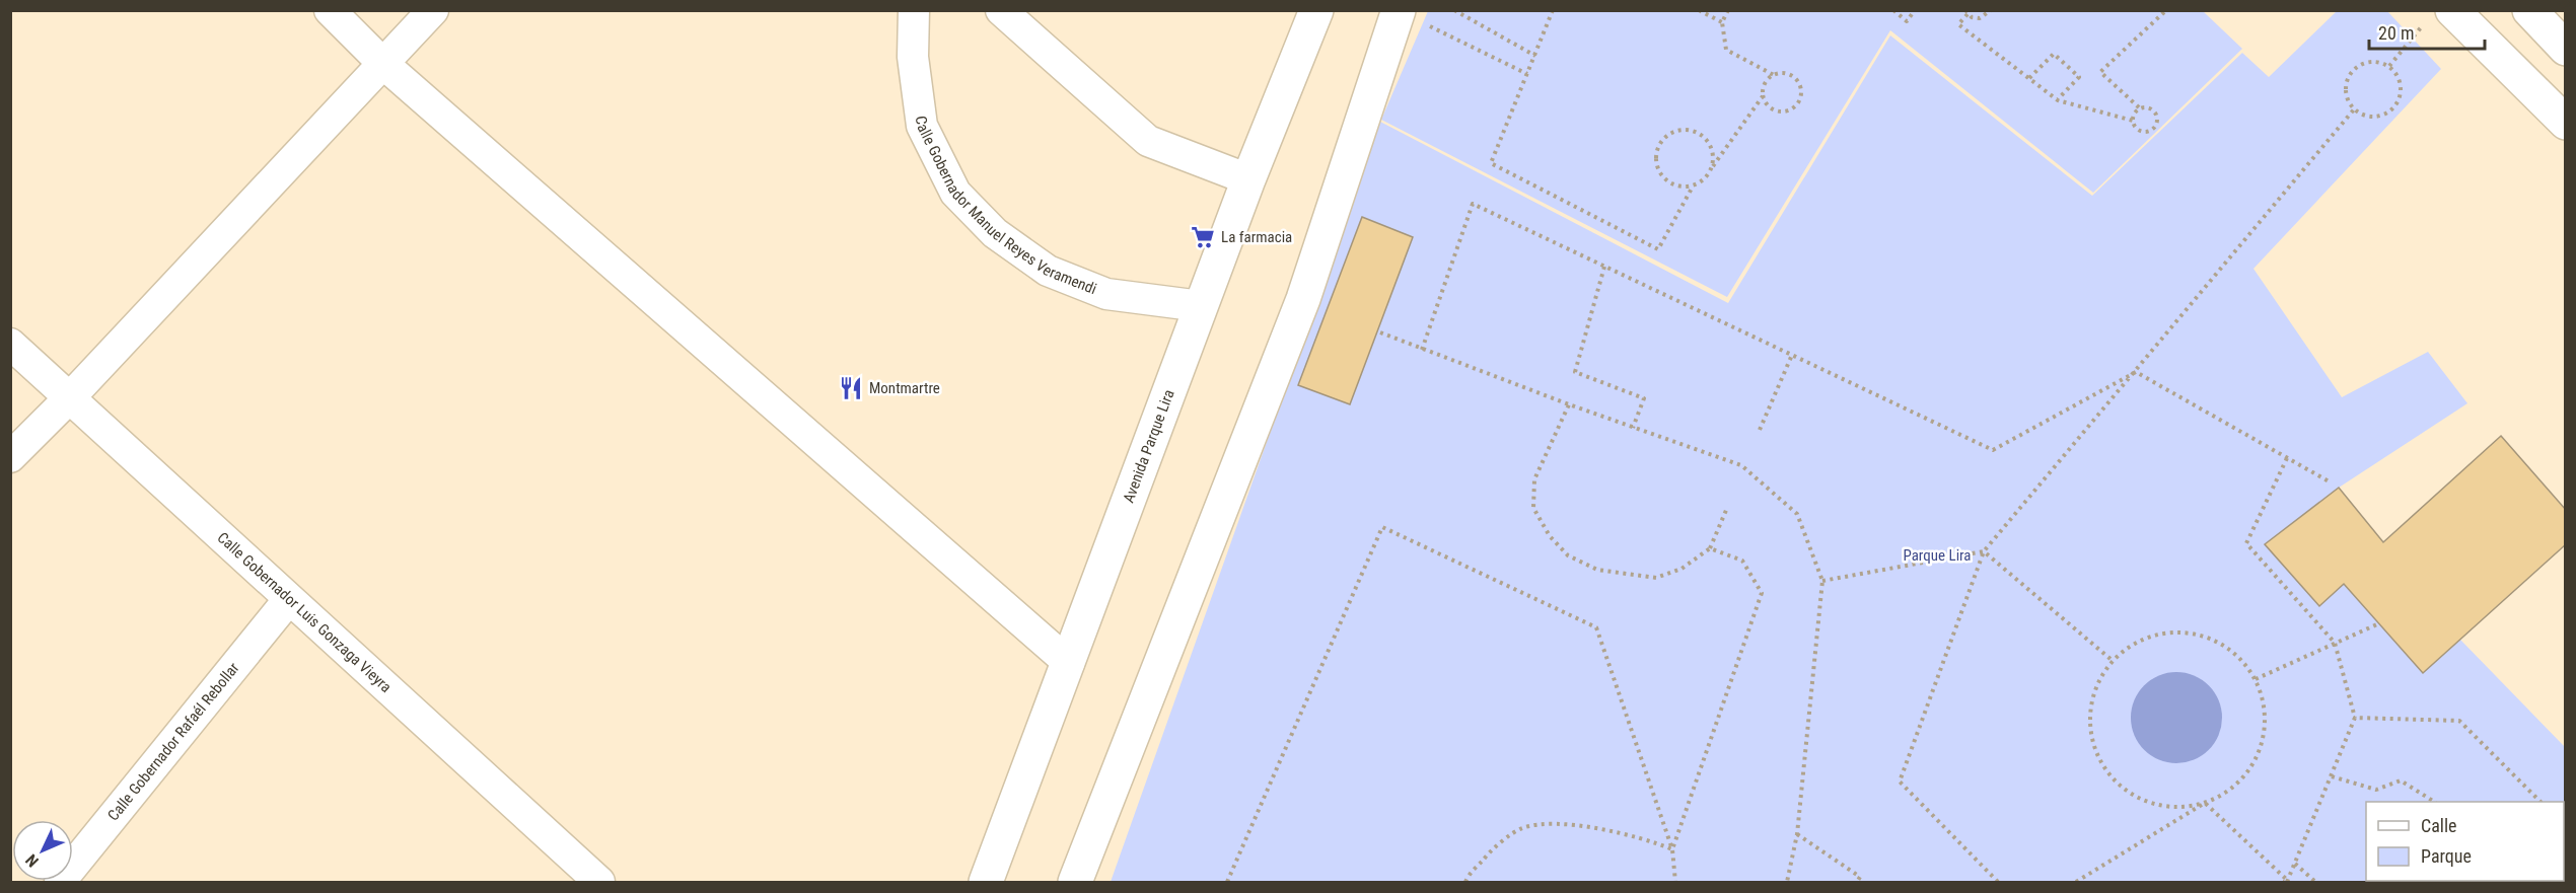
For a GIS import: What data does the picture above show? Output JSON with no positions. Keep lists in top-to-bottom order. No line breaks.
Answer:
{"streets":{"main road":["Avenida Parque Lira"],"street":["Calle Gobernador Manuel Reyes Veramendi","Calle Gobernador Luis Gonzaga Vieyra","Calle Gobernador Rafaél Rebollar"]},"crossings":[["Calle Gobernador Manuel Reyes Veramendi","Avenida Parque Lira"],["Calle Gobernador Luis Gonzaga Vieyra","Calle Gobernador Rafaél Rebollar"]],"parks":["Parque Lira"],"places":{"supermarket":["La farmacia"],"restaurant":["Montmartre"]},"legend":["Calle","Parque"],"scale_bar":"20 m","north":"bottom left"}
